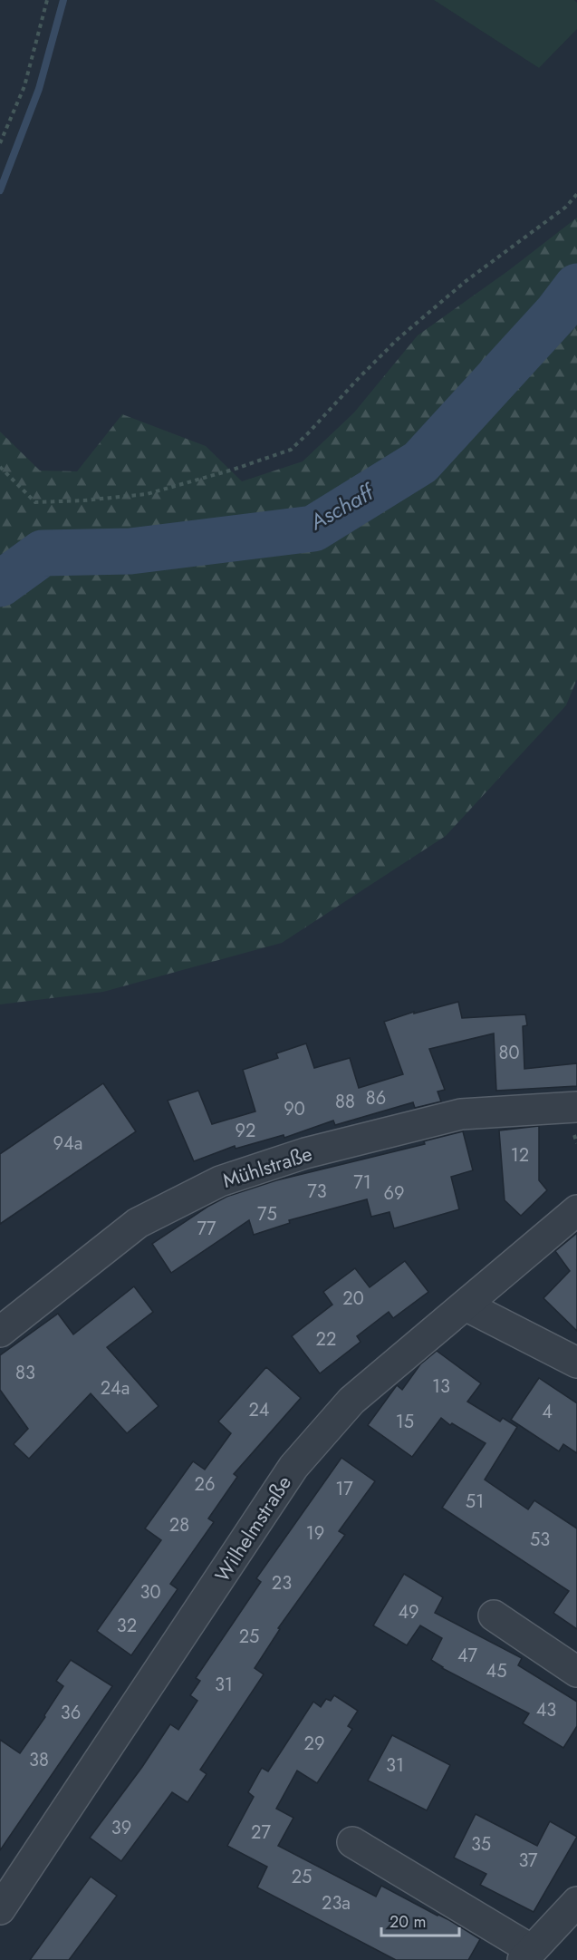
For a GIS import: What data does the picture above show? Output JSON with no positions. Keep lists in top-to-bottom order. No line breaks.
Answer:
{"streets":{"street":["Mühlstraße","Wilhelmstraße"]},"water":["Aschaff"],"house_numbers":["80","86","88","90","92","94a","12","71","73","69","75","77","20","22","83","13","24a","24","4","15","26","17","51","28","19","53","23","30","49","32","25","47","45","31","43","36","29","38","31","39","27","35","37","25","23a"],"scale_bar":"20 m"}
